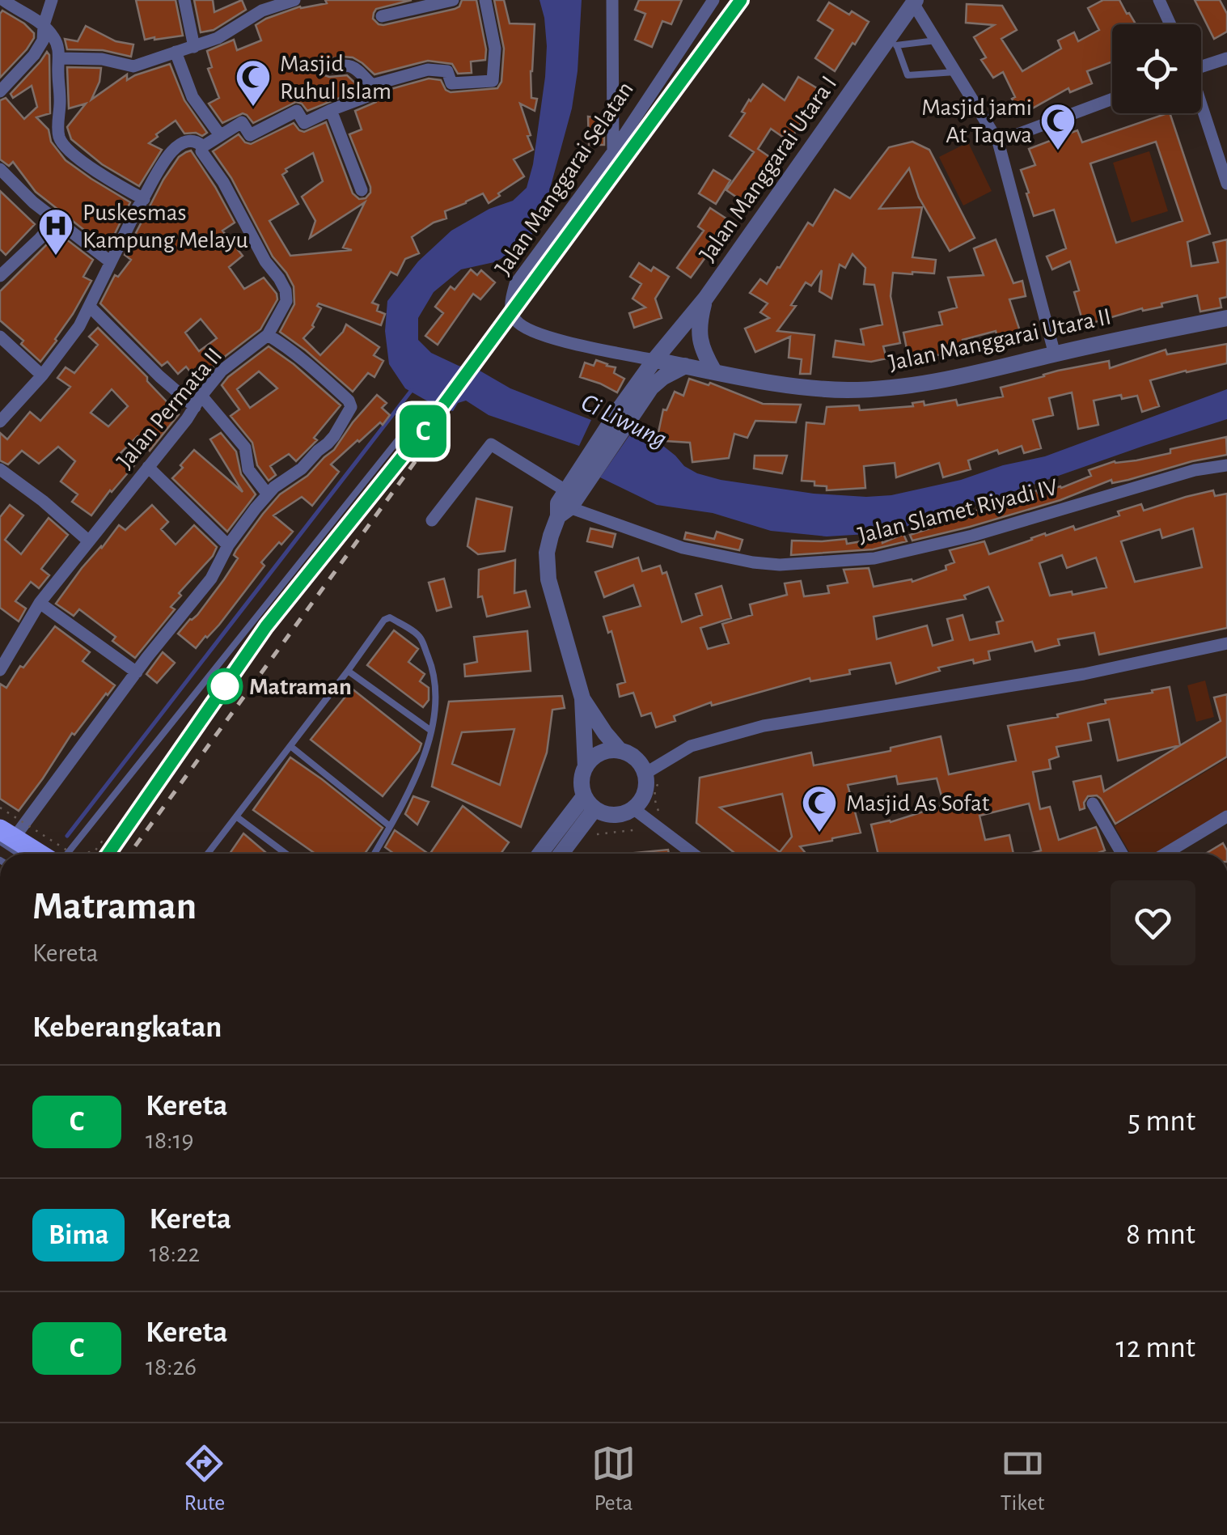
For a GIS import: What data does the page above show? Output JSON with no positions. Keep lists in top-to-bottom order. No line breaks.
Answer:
{"streets":{"street":["Jalan Manggarai Utara I","Jalan Manggarai Selatan","Jalan Manggarai Utara II","Jalan Permata II","Jalan Slamet Riyadi IV"]},"crossings":[["Jalan Manggarai Utara I","Jalan Manggarai Selatan"],["Jalan Manggarai Selatan","Jalan Manggarai Utara II"]],"water":["Ci Liwung"],"places":{"mosque":["Masjid Ruhul Islam","Masjid jami At Taqwa","Masjid As Sofat"],"hospital":["Puskesmas Kampung Melayu"],"other":["Matraman"]},"page":{"on_map":"C","heading":[["Matraman","Kereta"],"Keberangkatan"],"list":[{"mark":"C","name":"Kereta","note":"18:19","value":"5 mnt"},{"mark":"Bima","name":"Kereta","note":"18:22","value":"8 mnt"},{"mark":"C","name":"Kereta","note":"18:26","value":"12 mnt"}],"tabs":["Rute","Peta","Tiket"]}}
